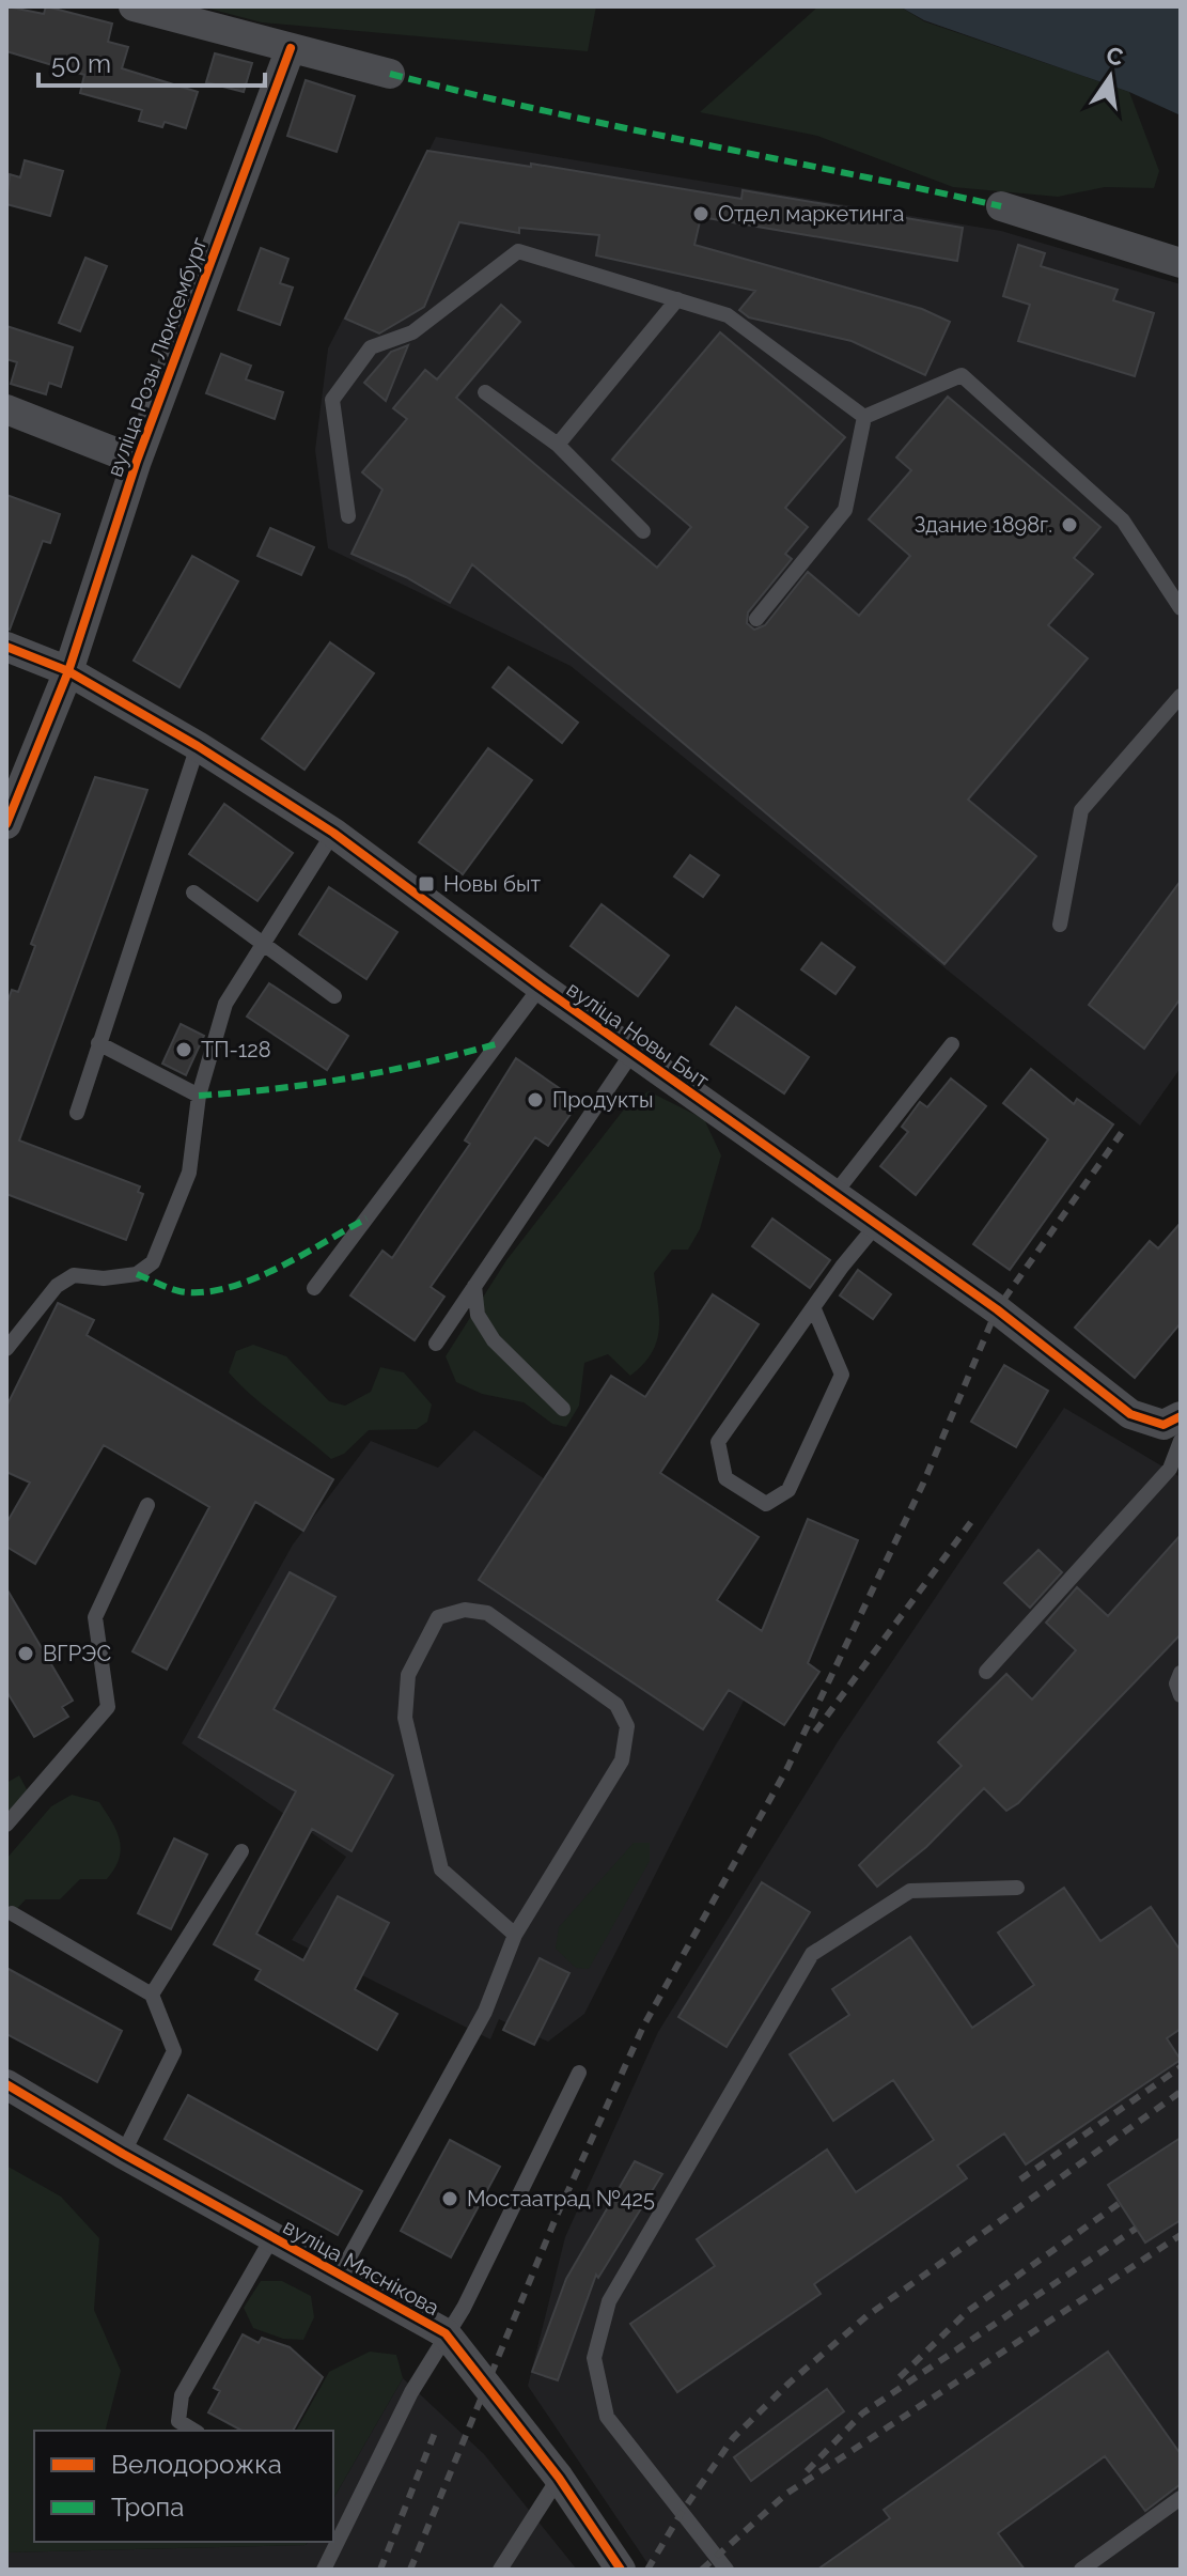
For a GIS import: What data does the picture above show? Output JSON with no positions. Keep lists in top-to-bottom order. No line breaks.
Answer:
{"streets":{"street":["вуліца Розы Люксембург","вуліца Новы Быт","вуліца Мяснікова"]},"crossings":[["вуліца Розы Люксембург","вуліца Новы Быт"]],"places":{"other":["Отдел маркетинга","Здание 1898г.","ТП-128","Продукты","ВГРЭС","Мостаатрад №425"],"transit":["Новы быт"]},"legend":["Велодорожка","Тропа"],"scale_bar":"50 m","north":"top"}
